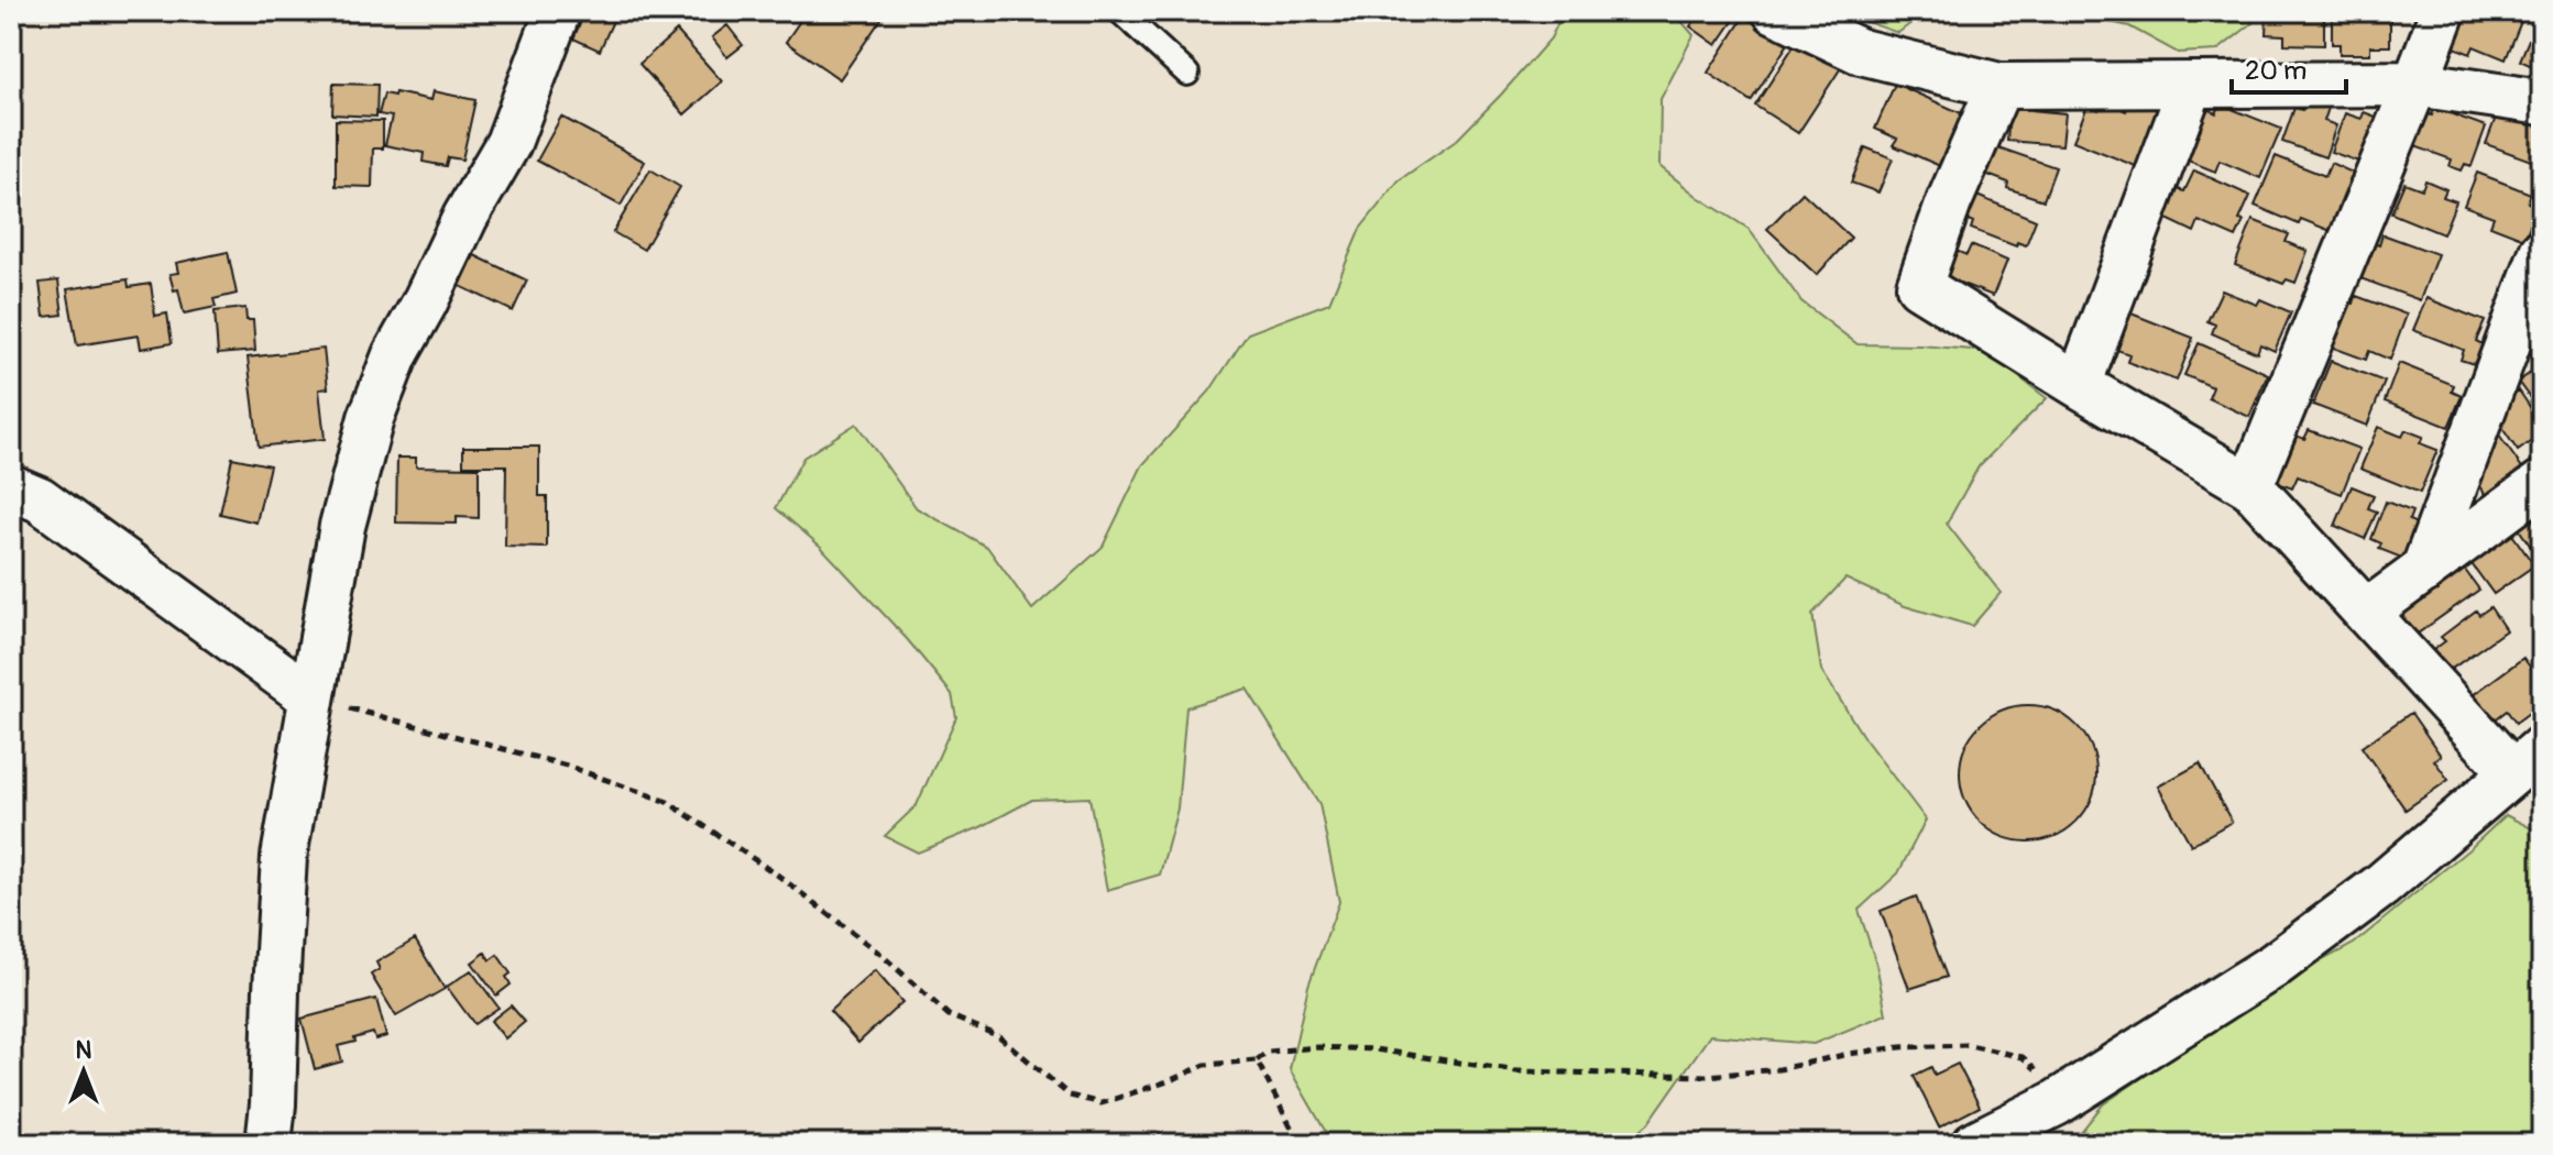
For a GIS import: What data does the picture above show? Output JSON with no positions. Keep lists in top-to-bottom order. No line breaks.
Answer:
{"scale_bar":"20 m","north":"top"}
